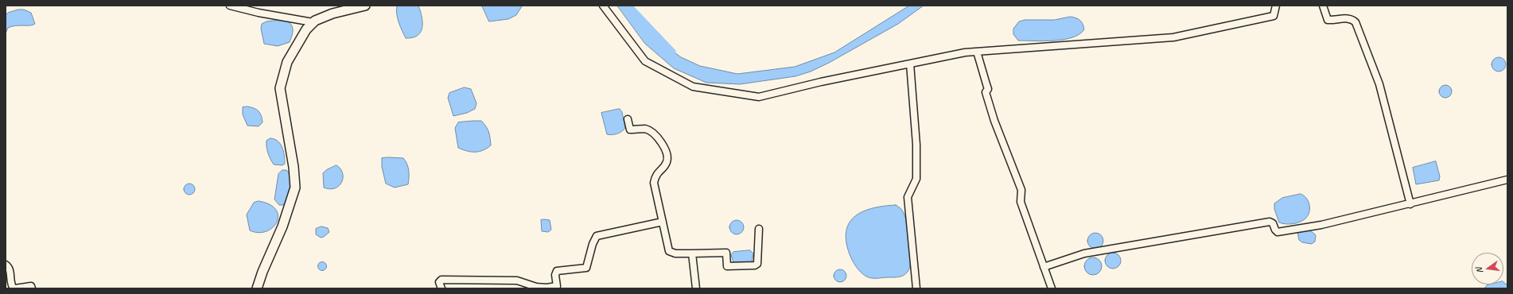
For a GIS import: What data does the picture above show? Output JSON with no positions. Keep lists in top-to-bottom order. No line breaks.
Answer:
{"north":"left"}
